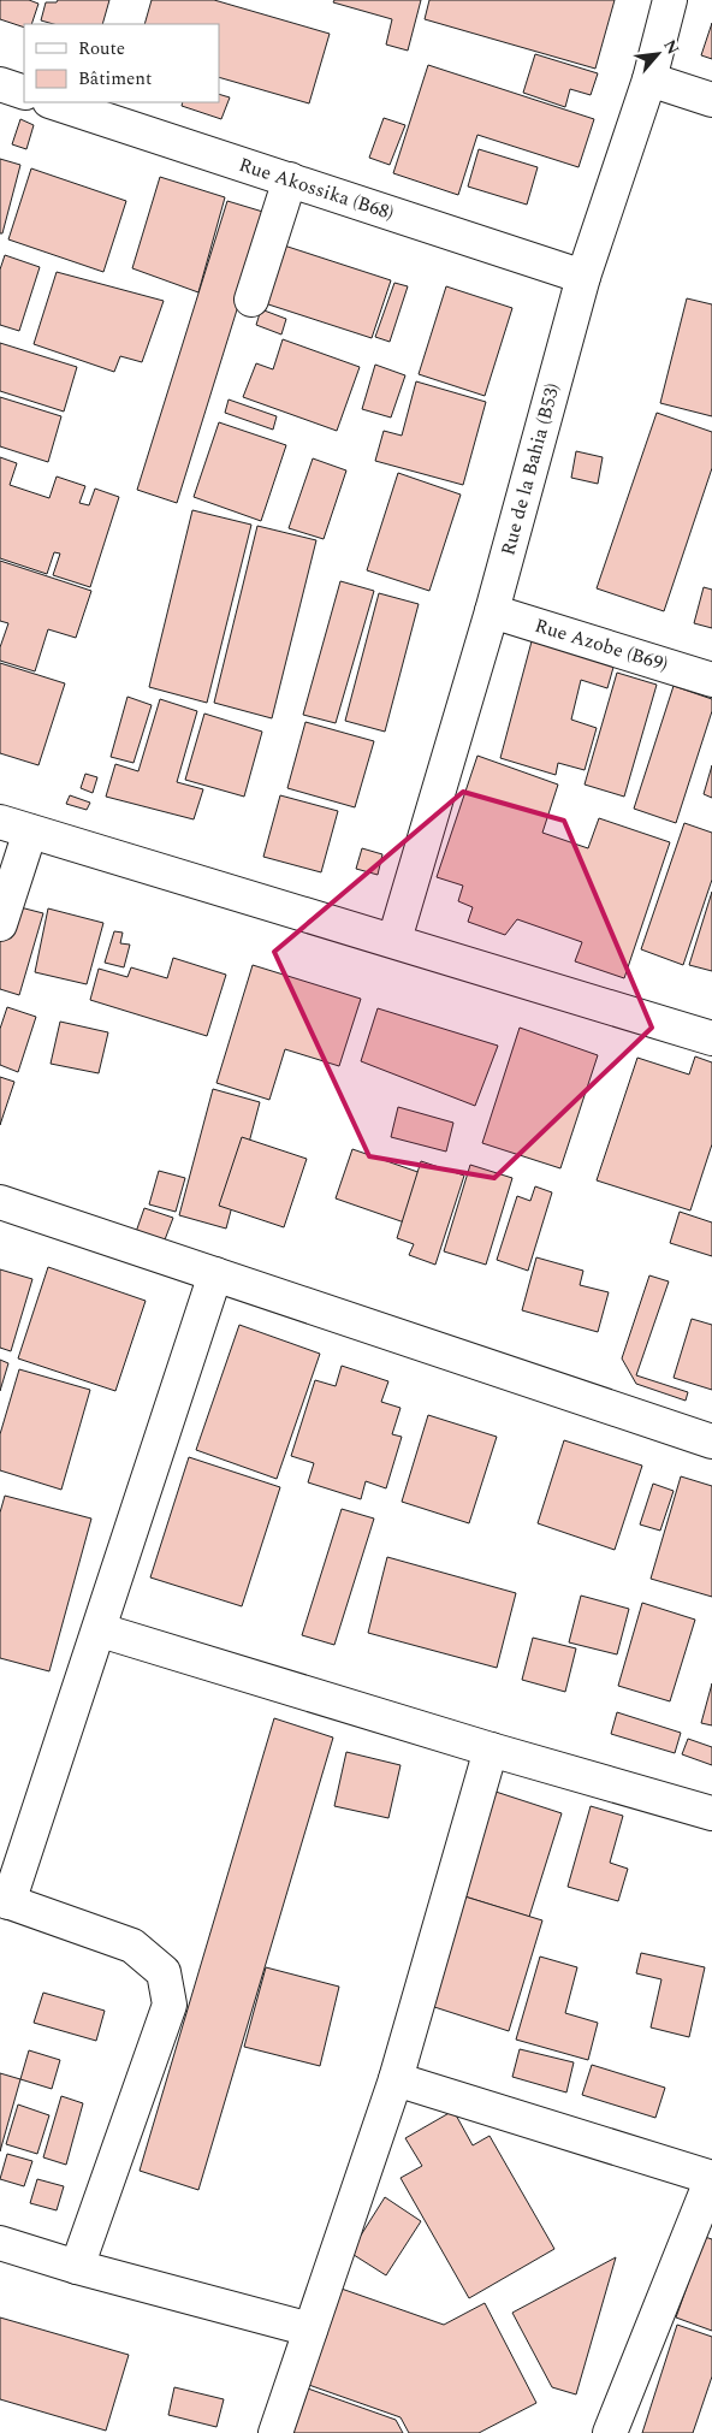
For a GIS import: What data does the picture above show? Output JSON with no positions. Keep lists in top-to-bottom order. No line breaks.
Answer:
{"streets":{"street":["Rue Akossika (B68)","Rue de la Bahia (B53)","Rue Azobe (B69)"]},"crossings":[["Rue Akossika (B68)","Rue de la Bahia (B53)"],["Rue de la Bahia (B53)","Rue Azobe (B69)"]],"legend":["Route","Bâtiment"],"north":"top right"}
